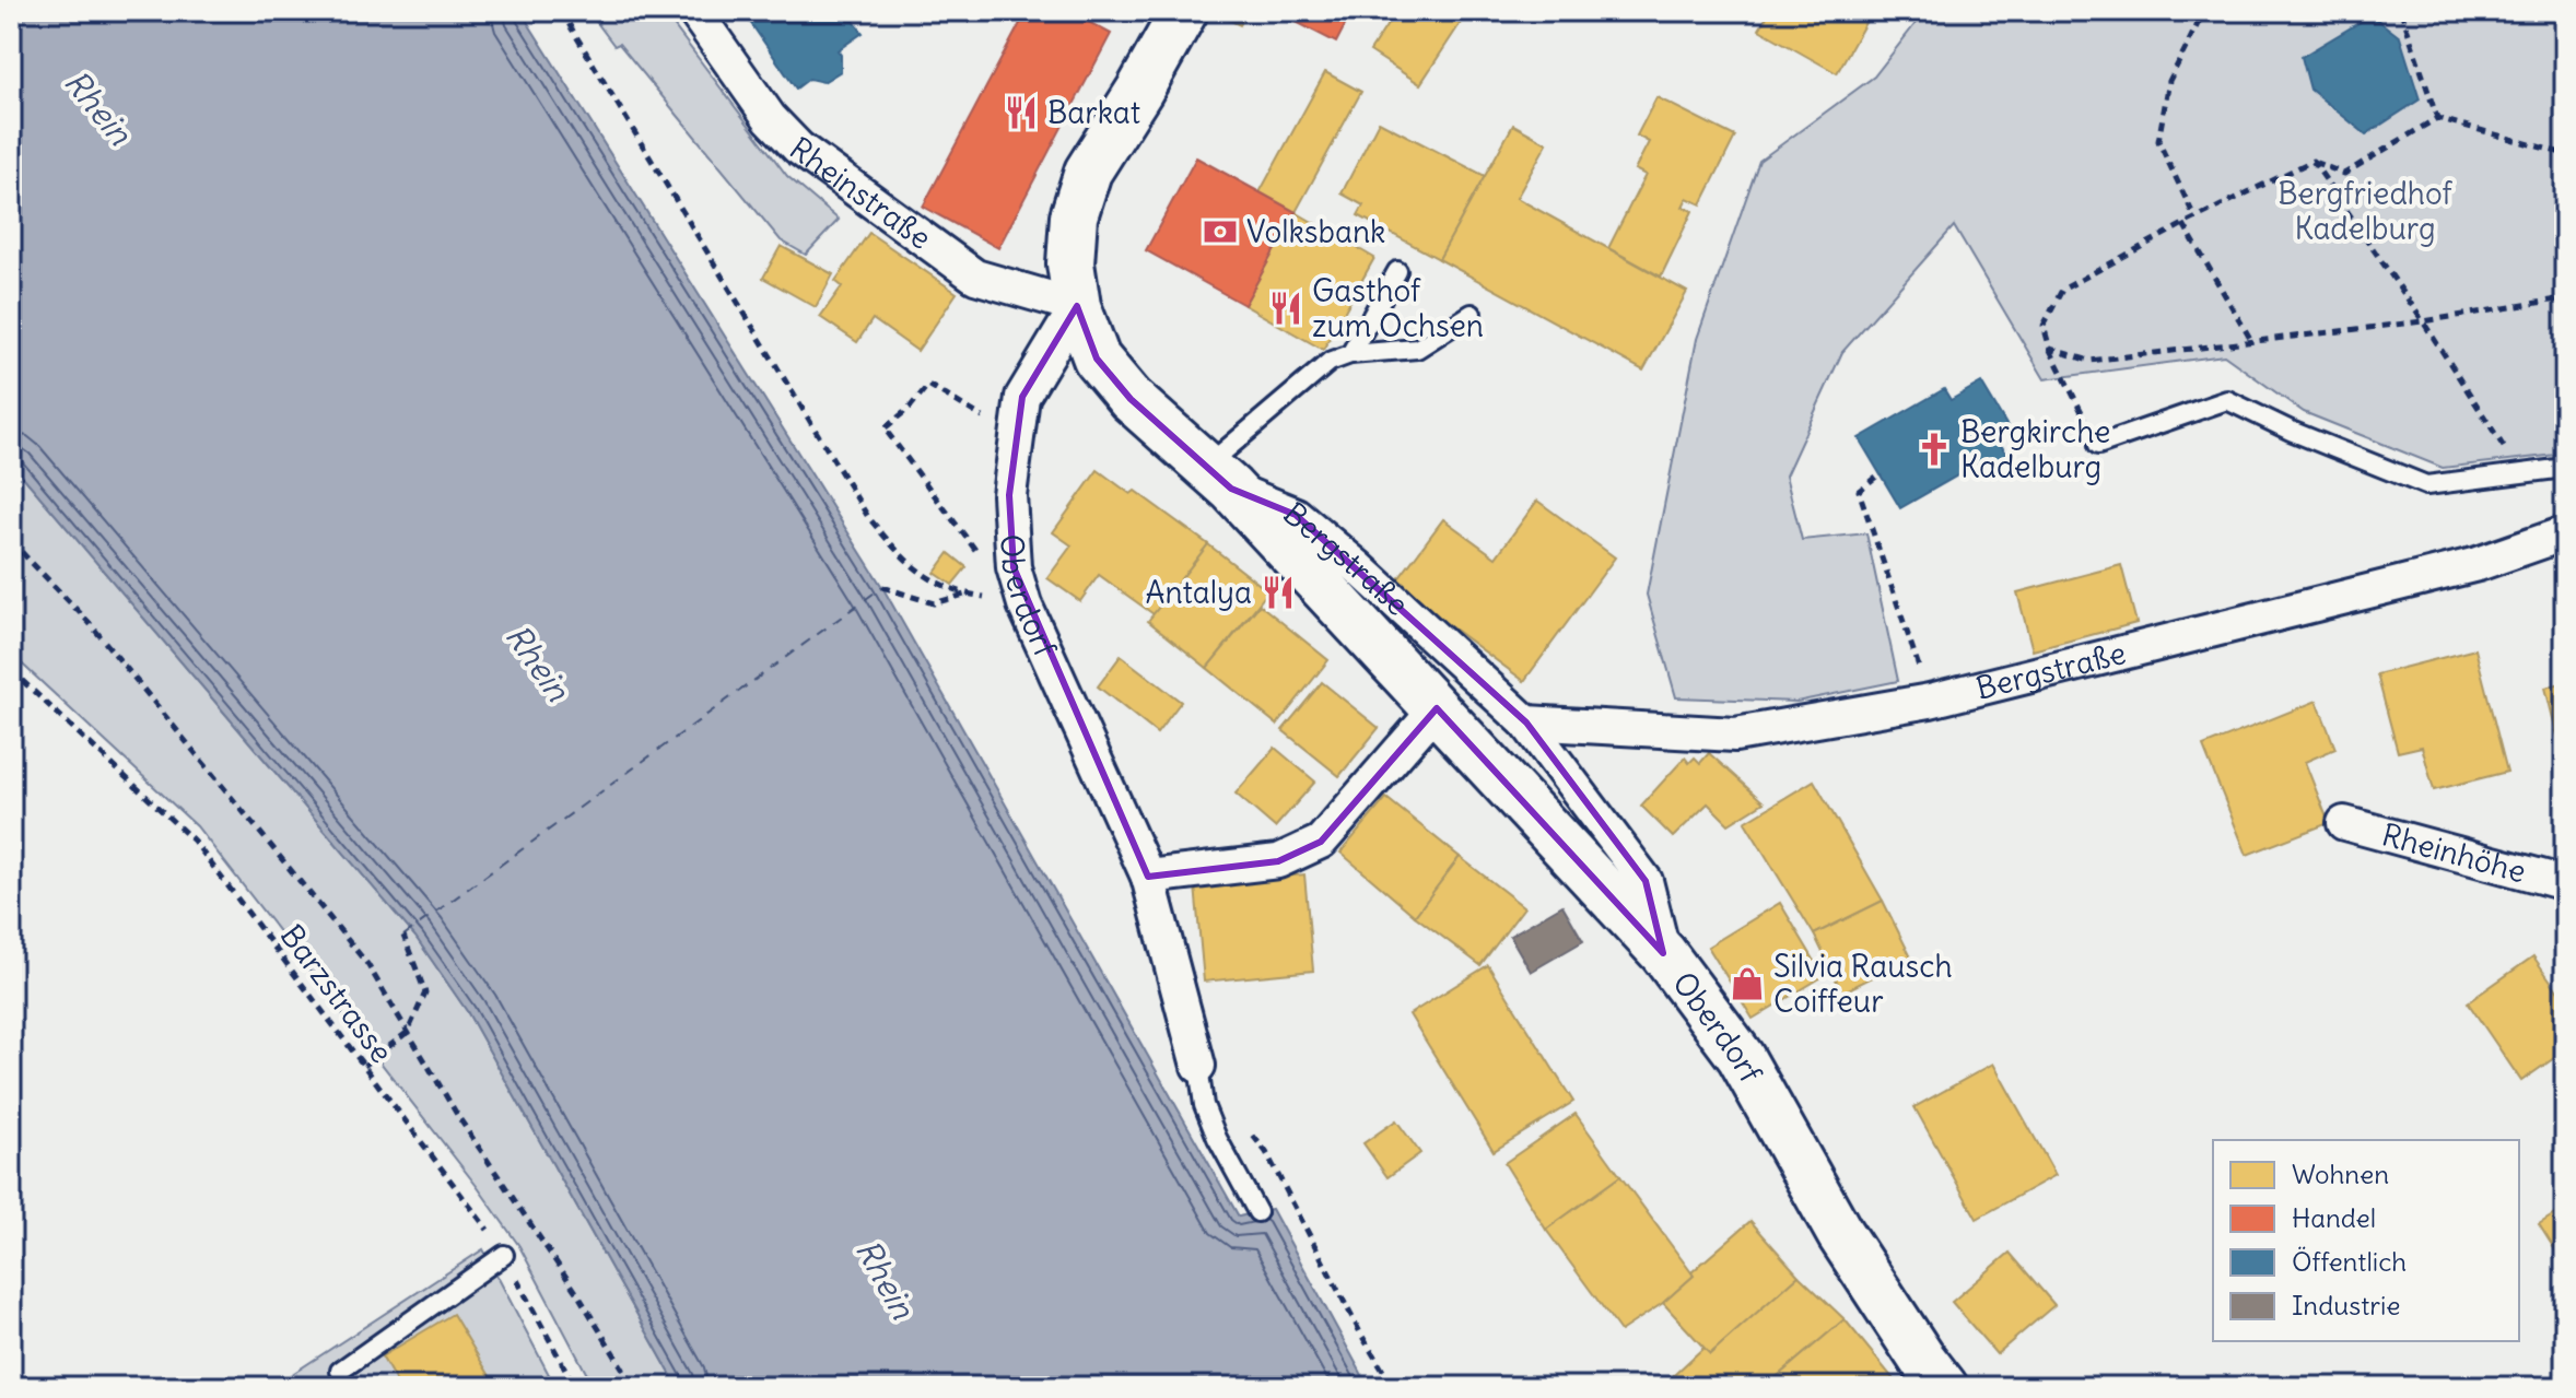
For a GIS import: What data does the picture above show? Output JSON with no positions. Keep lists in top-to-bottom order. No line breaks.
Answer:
{"streets":{"main road":["Oberdorf"],"street":["Rheinstraße","Bergstraße","Rheinhöhe"],"path":["Barzstrasse"]},"crossings":[["Rheinstraße","Oberdorf"],["Bergstraße","Oberdorf"]],"water":["Rhein"],"parks":["Bergfriedhof Kadelburg"],"places":{"restaurant":["Barkat","Gasthof zum Ochsen","Antalya"],"bank":["Volksbank"],"church":["Bergkirche Kadelburg"],"shop":["Silvia Rausch Coiffeur"]},"legend":["Wohnen","Handel","Öffentlich","Industrie"]}
